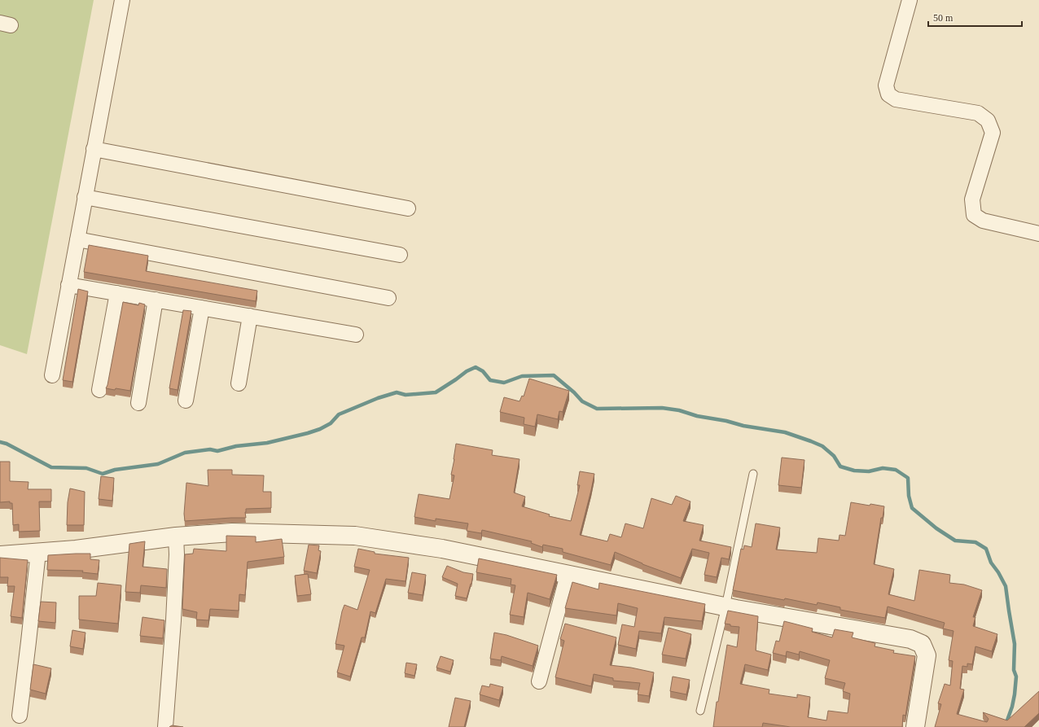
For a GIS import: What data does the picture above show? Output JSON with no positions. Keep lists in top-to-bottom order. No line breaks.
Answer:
{"scale_bar":"50 m"}
